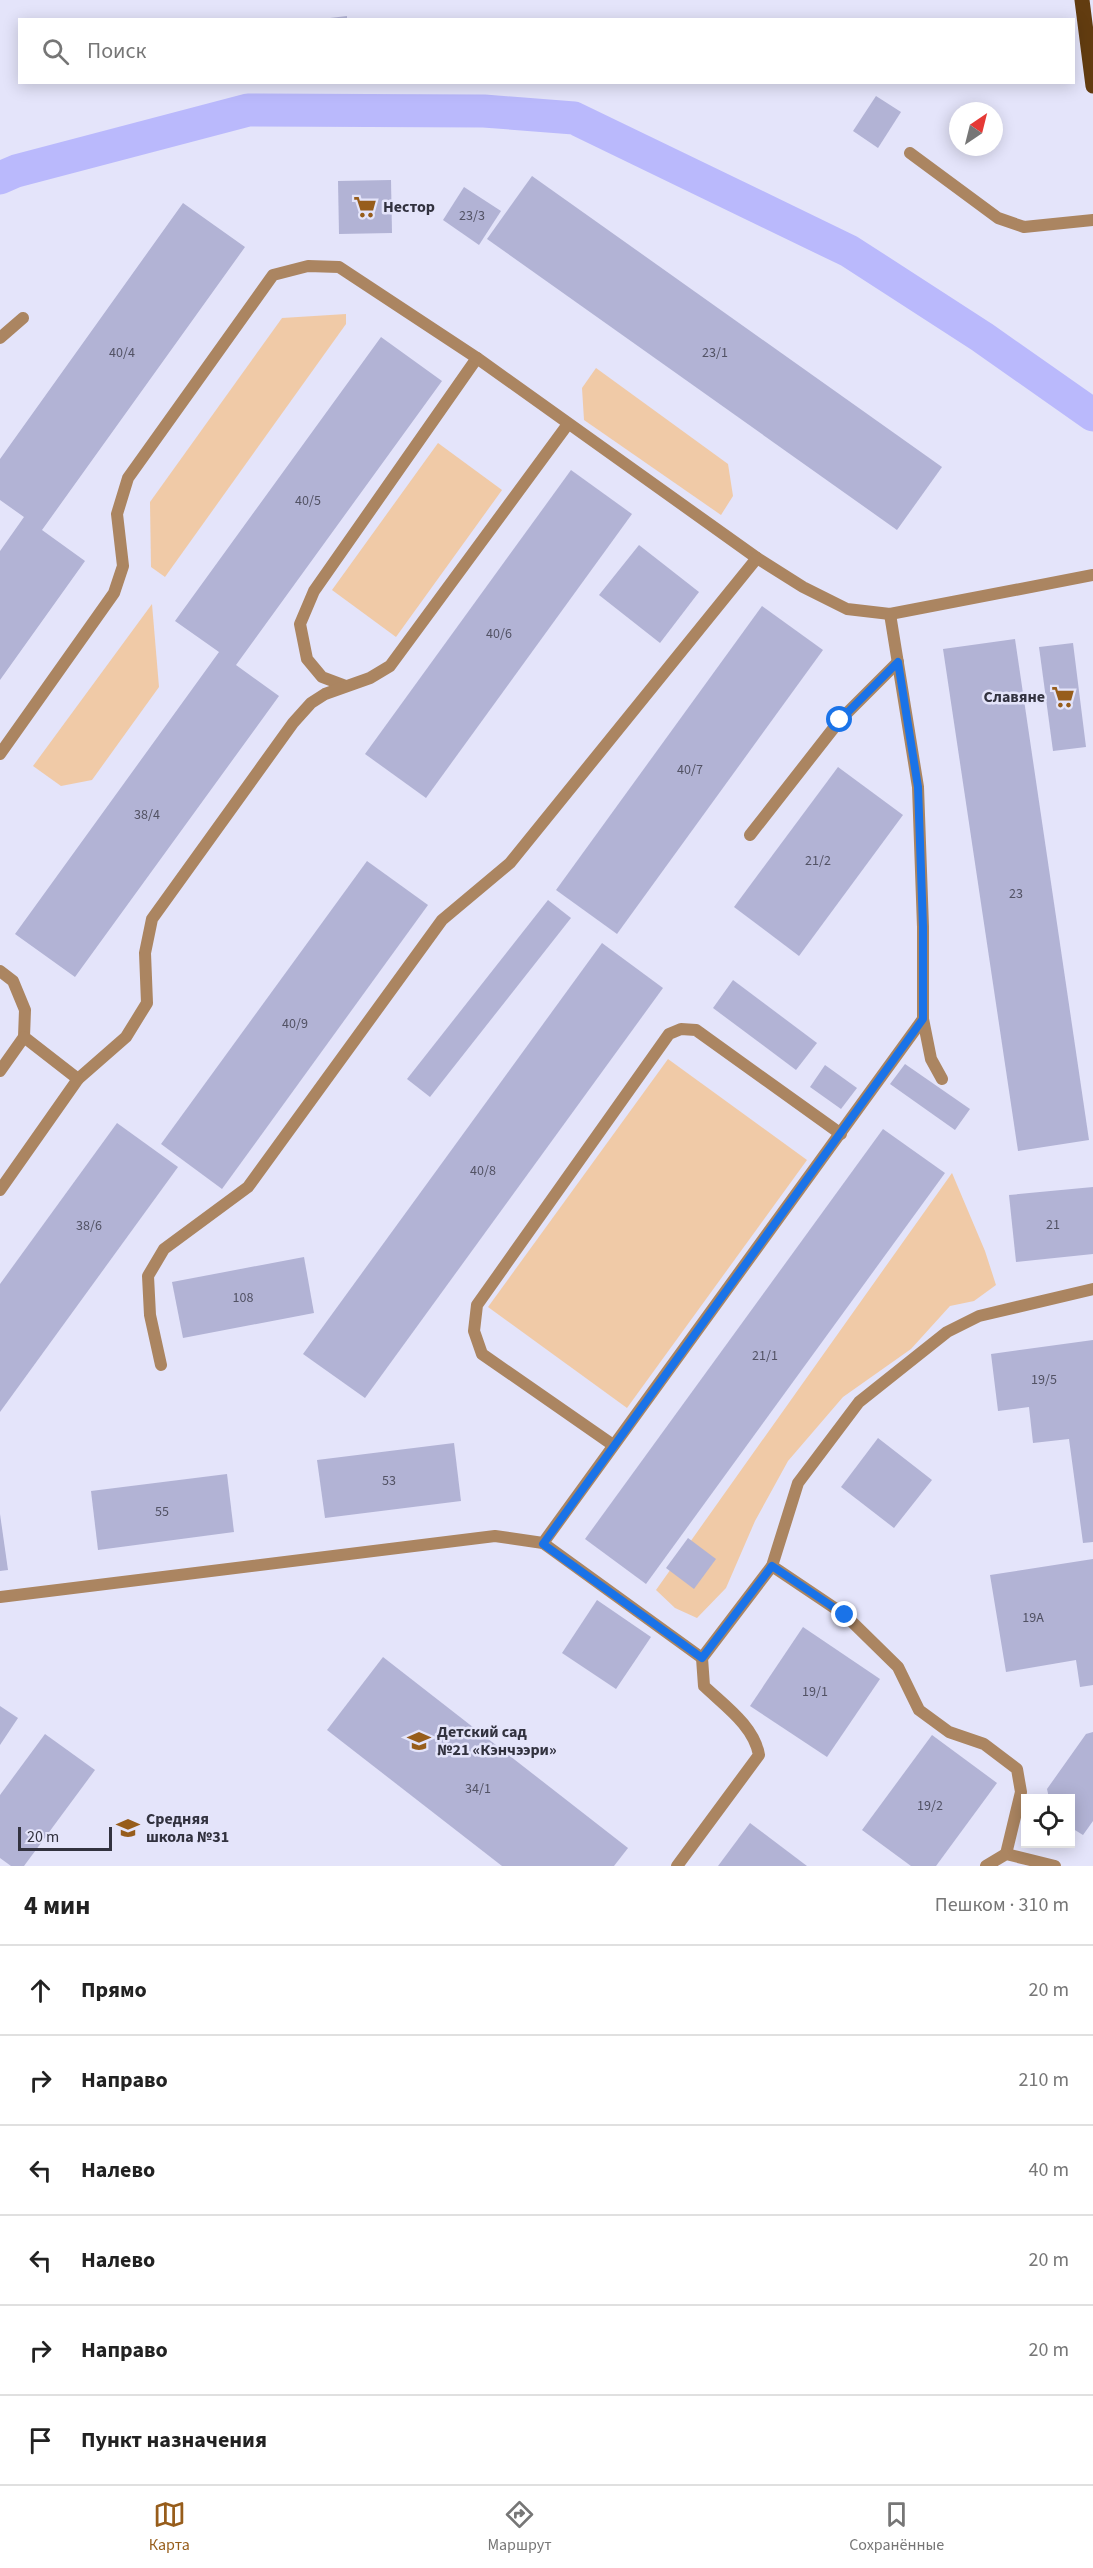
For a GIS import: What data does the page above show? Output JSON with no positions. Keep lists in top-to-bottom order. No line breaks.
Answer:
{"places":{"supermarket":["Нестор","Славяне"],"school or university":["Детский сад №21 «Кэнчээри»","Средняя школа №31"]},"house_numbers":["23/3","40/4","23/1","40/5","40/6","40/7","38/4","21/2","23","40/9","40/8","21","38/6","108","21/1","19/5","53","55","19А","19/1","34/1","19/2"],"scale_bar":"20 m","north":"top right","page":{"search":"Поиск","scale":"20 m","heading":["4 мин","Пешком · 310 m"],"list":[["Прямо","20 m"],["Направо","210 m"],["Налево","40 m"],["Налево","20 m"],["Направо","20 m"],"Пункт назначения"],"nav":["Карта","Маршрут","Сохранённые"]}}
